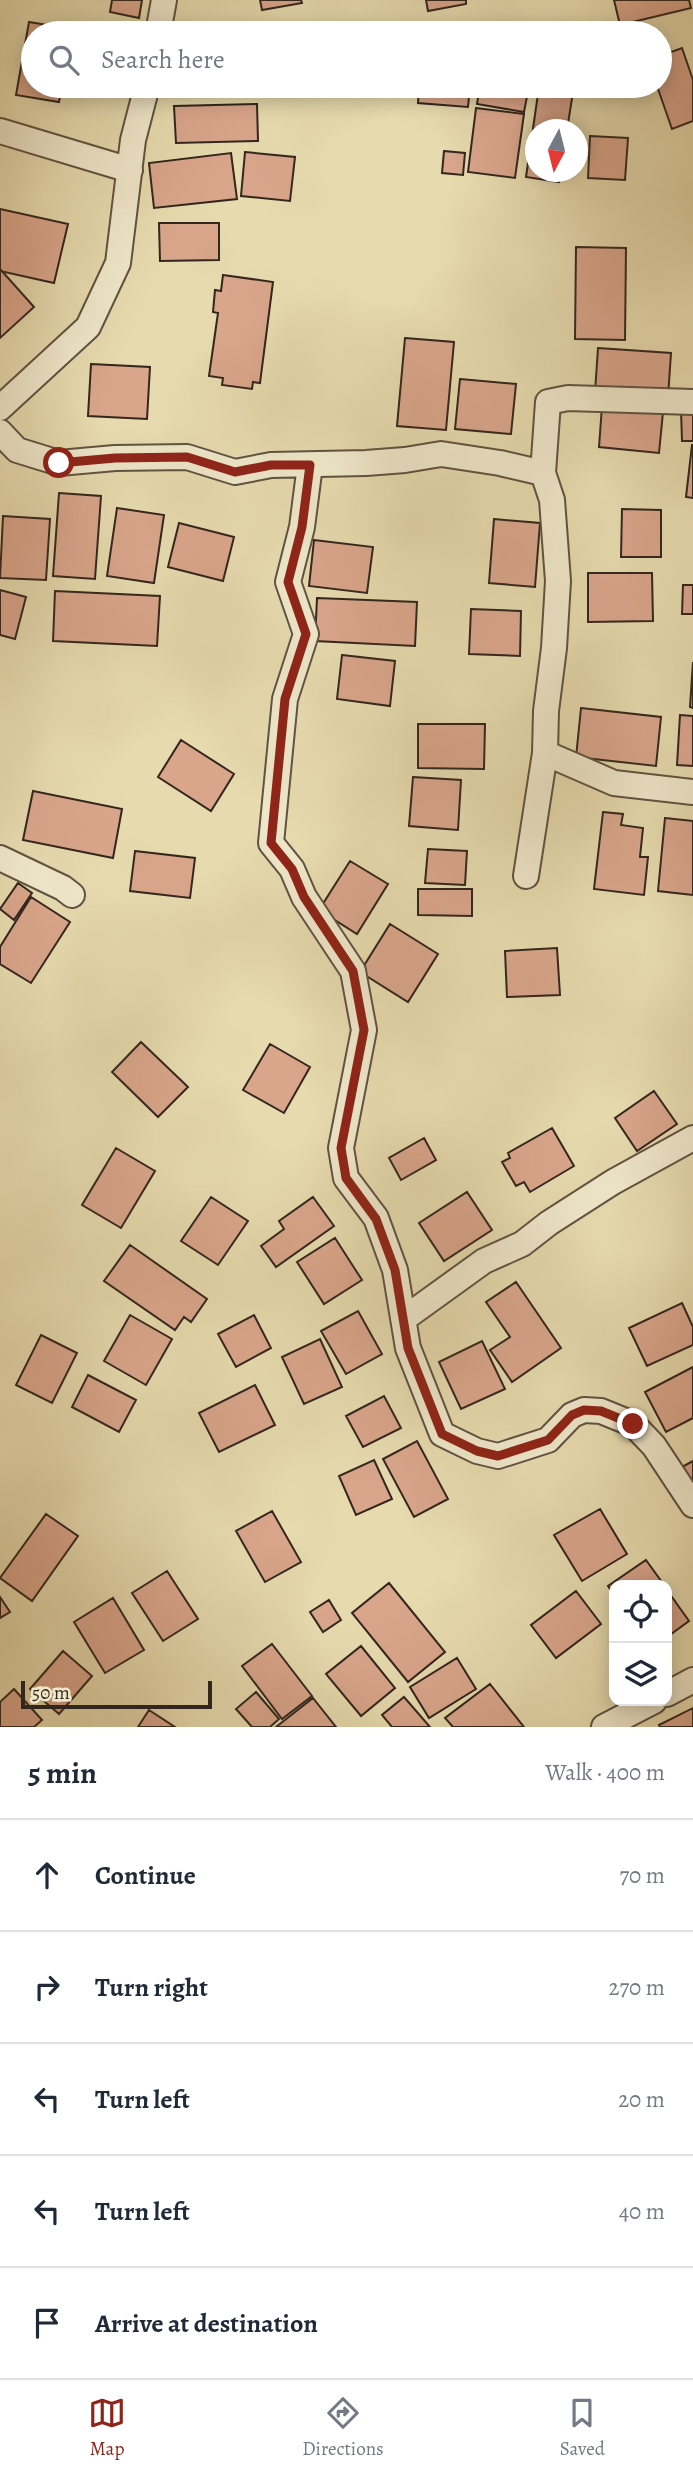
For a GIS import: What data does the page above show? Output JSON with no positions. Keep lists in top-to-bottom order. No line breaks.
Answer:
{"scale_bar":"50 m","north":"bottom","page":{"search":"Search here","scale":"50 m","heading":["5 min","Walk · 400 m"],"list":[["Continue","70 m"],["Turn right","270 m"],["Turn left","20 m"],["Turn left","40 m"],"Arrive at destination"],"nav":["Map","Directions","Saved"]}}
